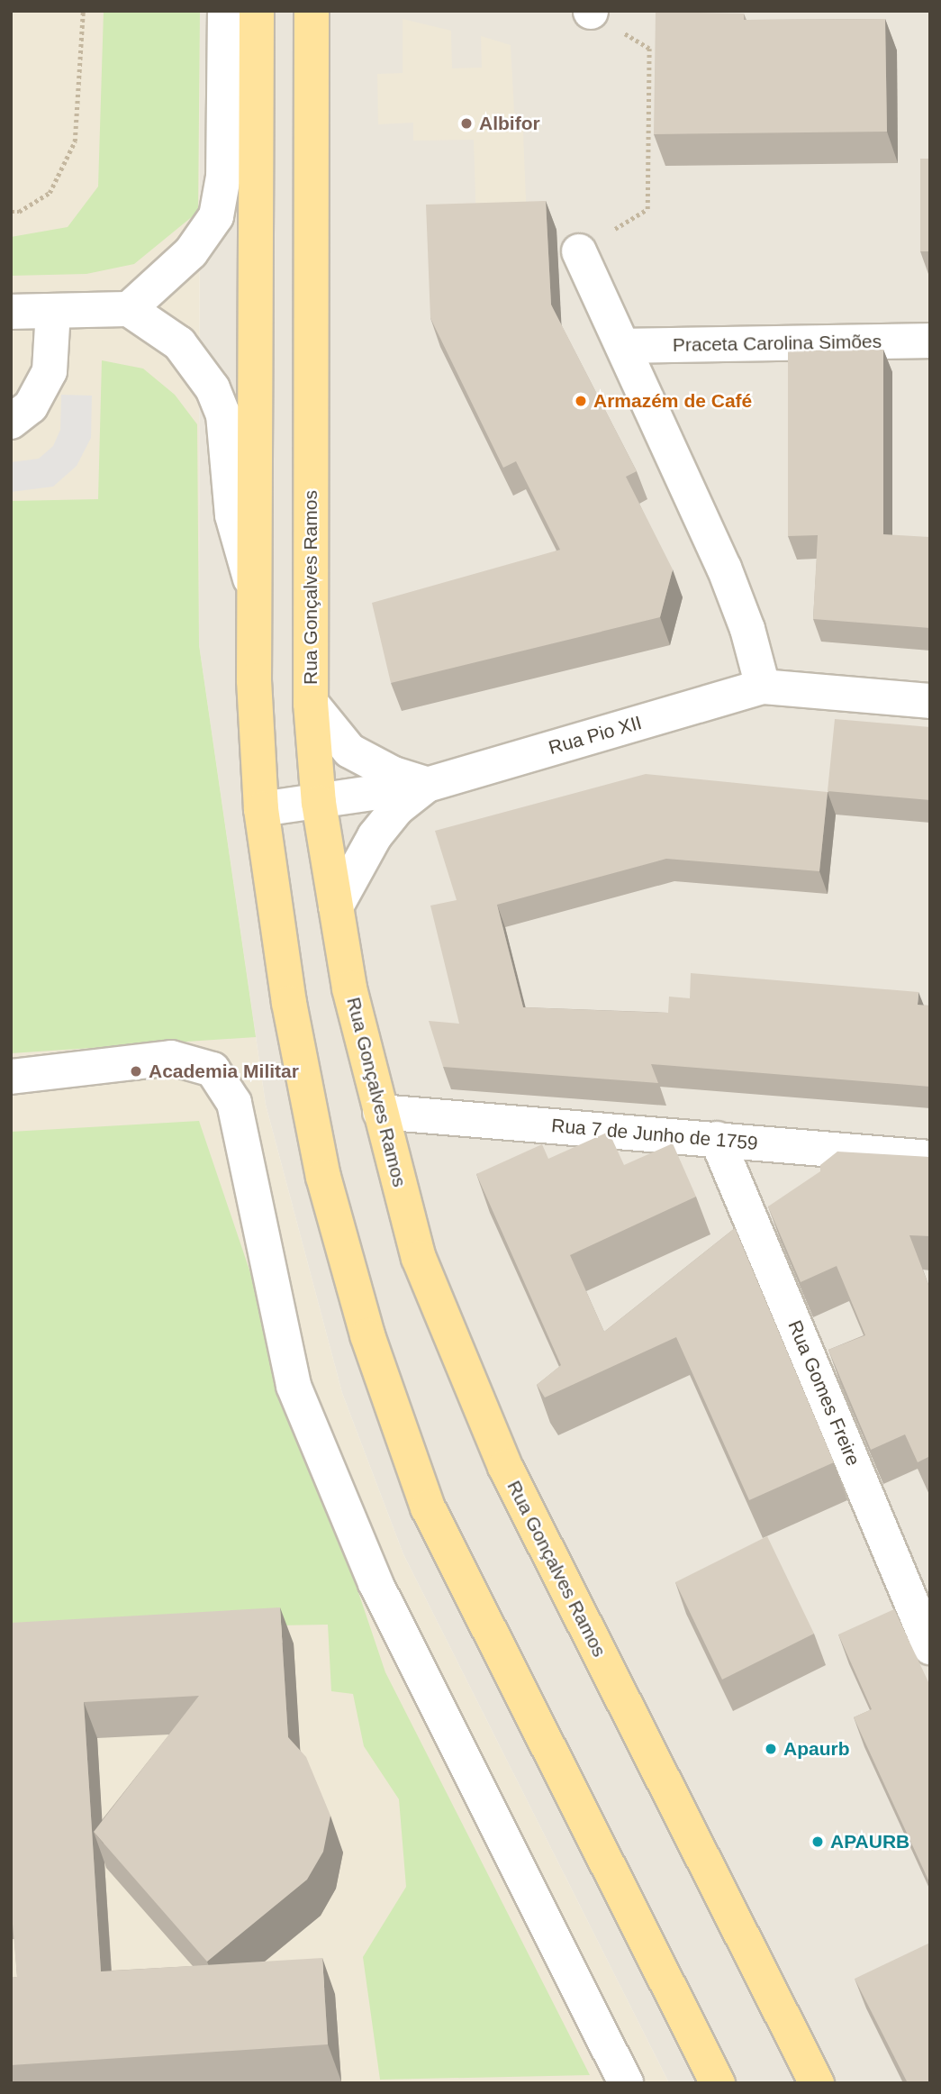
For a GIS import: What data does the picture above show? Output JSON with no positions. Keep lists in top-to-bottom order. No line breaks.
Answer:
{"streets":{"main road":["Rua Gonçalves Ramos"],"street":["Praceta Carolina Simões","Rua Pio XII","Rua 7 de Junho de 1759","Rua Gomes Freire"]},"crossings":[["Rua Gonçalves Ramos","Rua Pio XII"],["Rua Gonçalves Ramos","Rua 7 de Junho de 1759"],["Rua 7 de Junho de 1759","Rua Gomes Freire"]],"places":["Albifor","Armazém de Café","Academia Militar","Apaurb","APAURB"]}
